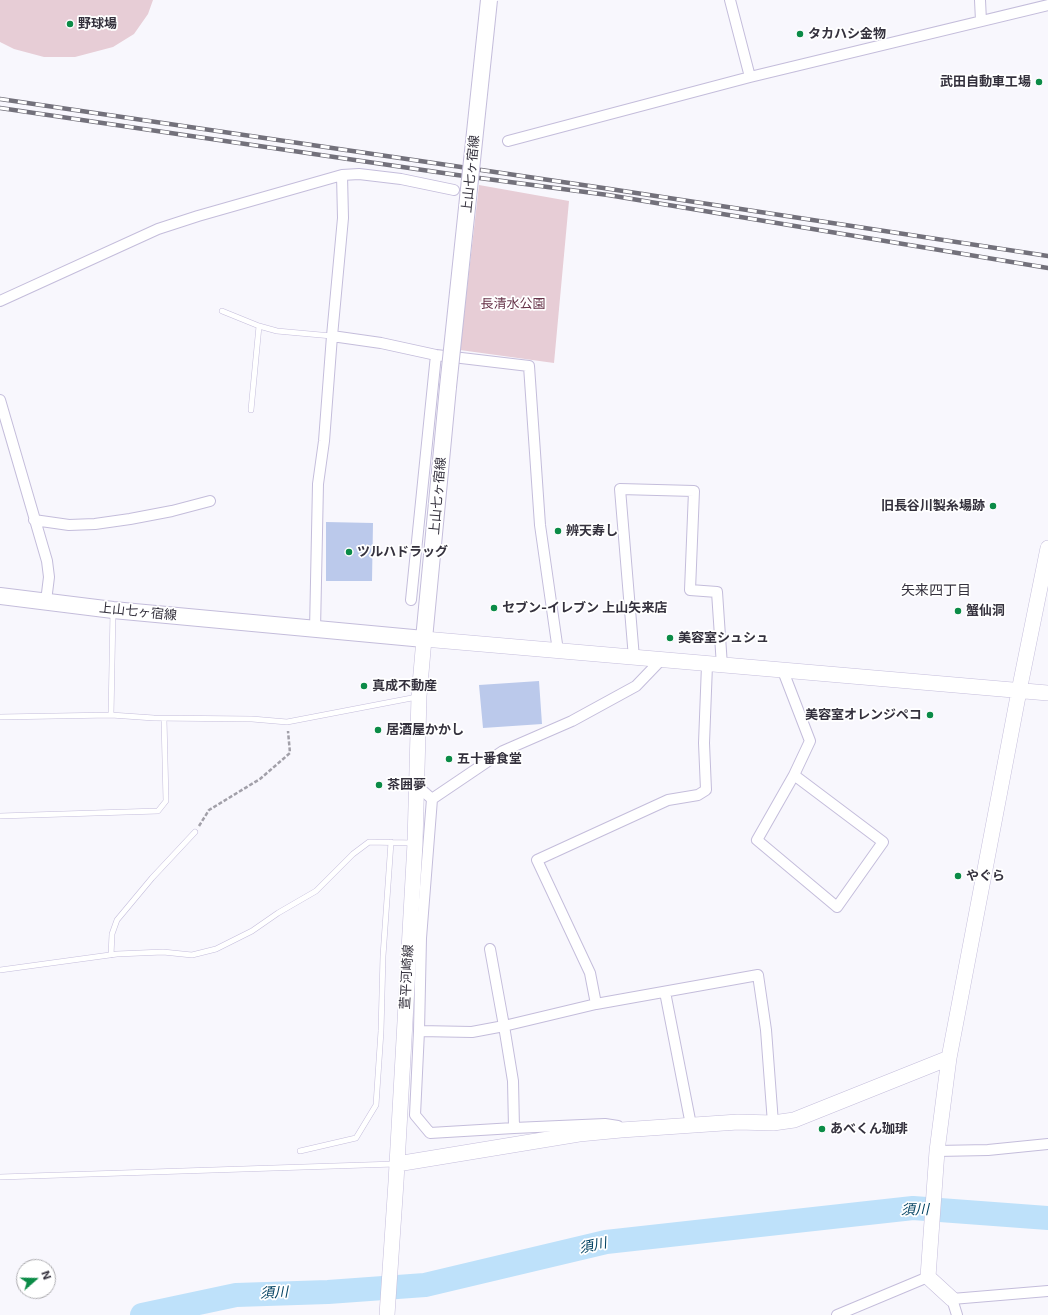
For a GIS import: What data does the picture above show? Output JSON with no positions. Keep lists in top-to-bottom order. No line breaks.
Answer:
{"streets":{"main road":["上山七ヶ宿線"],"street":["萱平河崎線"]},"crossings":[["上山七ヶ宿線","萱平河崎線"]],"districts":["矢来四丁目"],"water":["須川"],"parks":["長清水公園"],"places":["野球場","タカハシ金物","武田自動車工場","旧長谷川製糸場跡","辨天寿し","ツルハドラッグ","セブン-イレブン 上山矢来店","蟹仙洞","美容室シュシュ","真成不動産","美容室オレンジペコ","居酒屋かかし","五十番食堂","茶囲夢","やぐら","あべくん珈琲"],"north":"right"}
